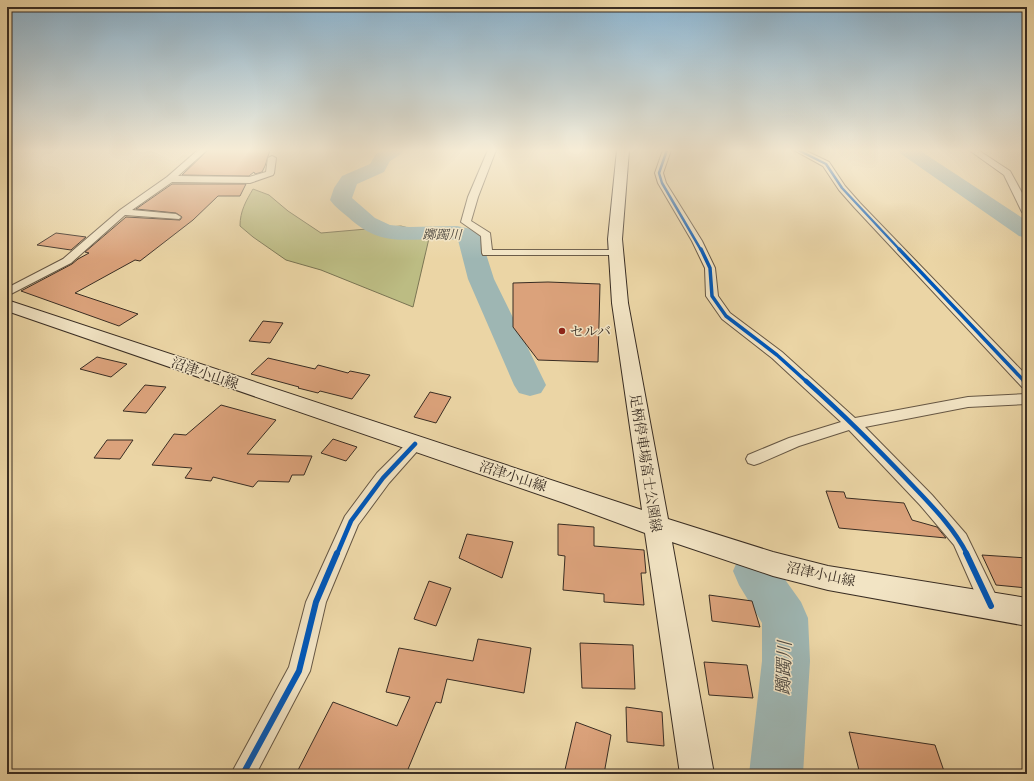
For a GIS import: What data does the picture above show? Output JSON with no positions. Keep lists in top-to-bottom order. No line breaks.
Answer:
{"streets":{"main road":["沼津小山線","足柄停車場富士公園線"]},"crossings":[["沼津小山線","足柄停車場富士公園線"]],"water":["躑躅川"],"places":["セルバ"]}
